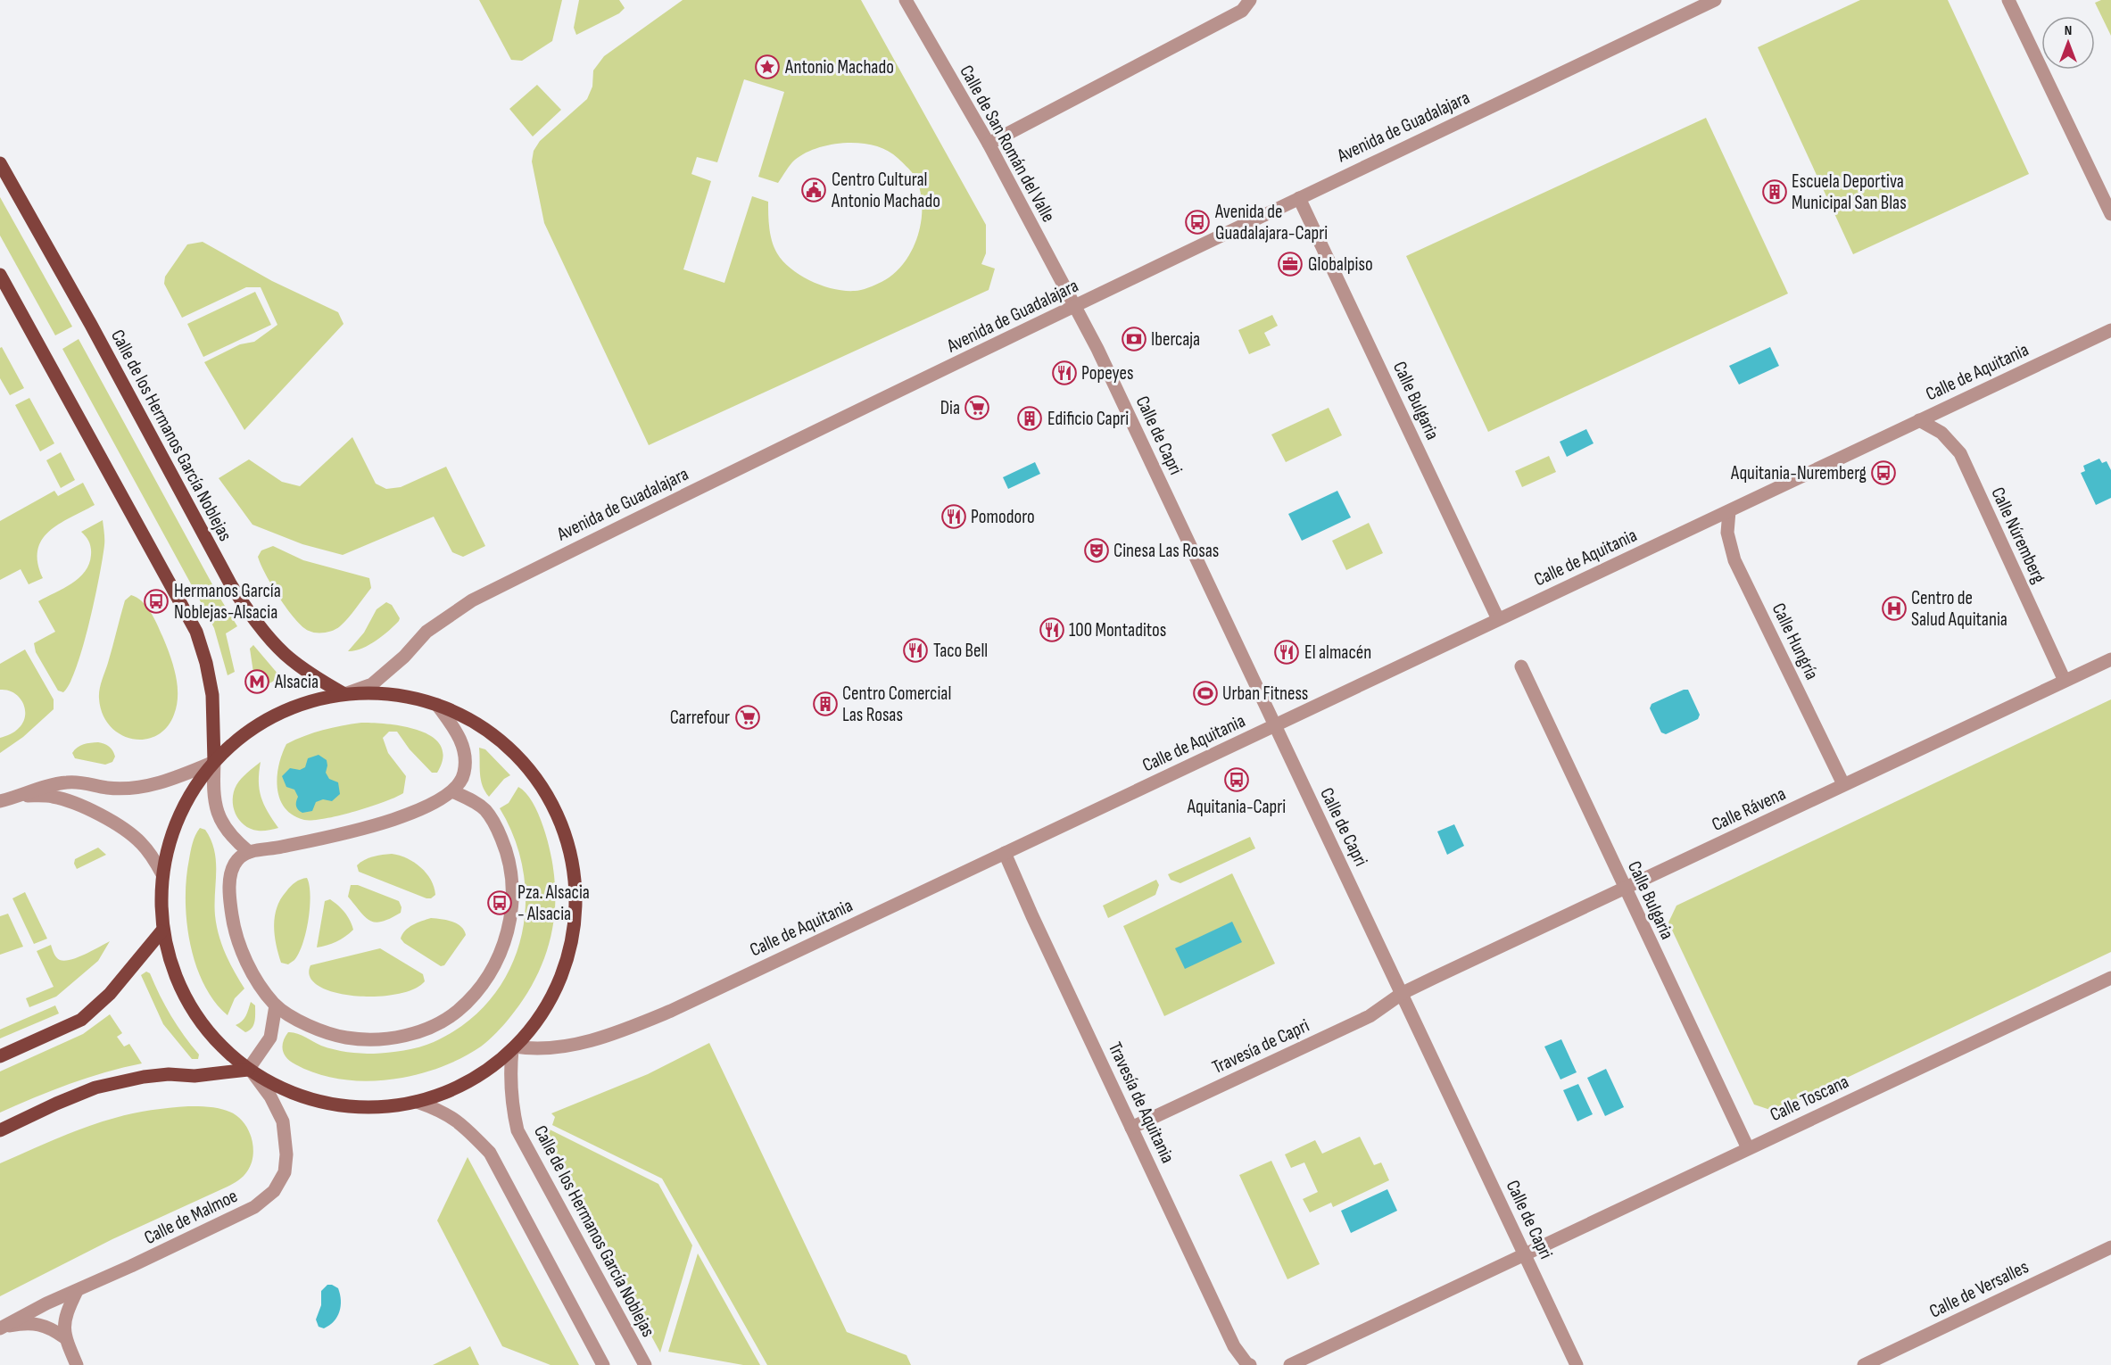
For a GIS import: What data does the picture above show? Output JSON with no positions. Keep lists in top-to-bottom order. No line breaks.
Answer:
{"streets":{"main road":["Calle de los Hermanos García Noblejas"],"street":["Avenida de Guadalajara","Calle de San Román del Valle","Calle de Aquitania","Calle Bulgaria","Calle de Capri","Calle Núremberg","Calle Hungría","Calle Rávena","Travesía de Capri","Calle Toscana","Travesía de Aquitania","Calle de Malmoe","Calle de Versalles"]},"crossings":[["Avenida de Guadalajara","Calle de San Román del Valle"],["Avenida de Guadalajara","Calle Bulgaria"],["Avenida de Guadalajara","Calle de los Hermanos García Noblejas"],["Avenida de Guadalajara","Calle de Capri"],["Calle de San Román del Valle","Calle de Capri"],["Calle de Aquitania","Calle Bulgaria"],["Calle de Aquitania","Calle de los Hermanos García Noblejas"],["Calle de Aquitania","Calle de Capri"],["Calle de Aquitania","Calle Núremberg"],["Calle de Aquitania","Calle Hungría"],["Calle de Aquitania","Travesía de Aquitania"],["Calle Bulgaria","Calle Rávena"],["Calle Bulgaria","Calle Toscana"],["Calle de Capri","Calle Rávena"],["Calle de Capri","Travesía de Capri"],["Calle de Capri","Calle Toscana"],["Calle Núremberg","Calle Rávena"],["Calle Hungría","Calle Rávena"],["Calle Rávena","Travesía de Capri"],["Travesía de Capri","Travesía de Aquitania"]],"places":{"place":["Antonio Machado"],"public building":["Centro Cultural Antonio Machado"],"building":["Escuela Deportiva Municipal San Blas","Edificio Capri","Centro Comercial Las Rosas"],"bus stop":["Avenida de Guadalajara-Capri","Aquitania-Nuremberg","Hermanos García Noblejas-Alsacia","Aquitania-Capri","Pza. Alsacia - Alsacia"],"office":["Globalpiso"],"bank":["Ibercaja"],"restaurant":["Popeyes","Pomodoro","100 Montaditos","Taco Bell","El almacén"],"supermarket":["Dia","Carrefour"],"theatre":["Cinesa Las Rosas"],"hospital":["Centro de Salud Aquitania"],"metro station":["Alsacia"],"sports":["Urban Fitness"]},"north":"top"}
